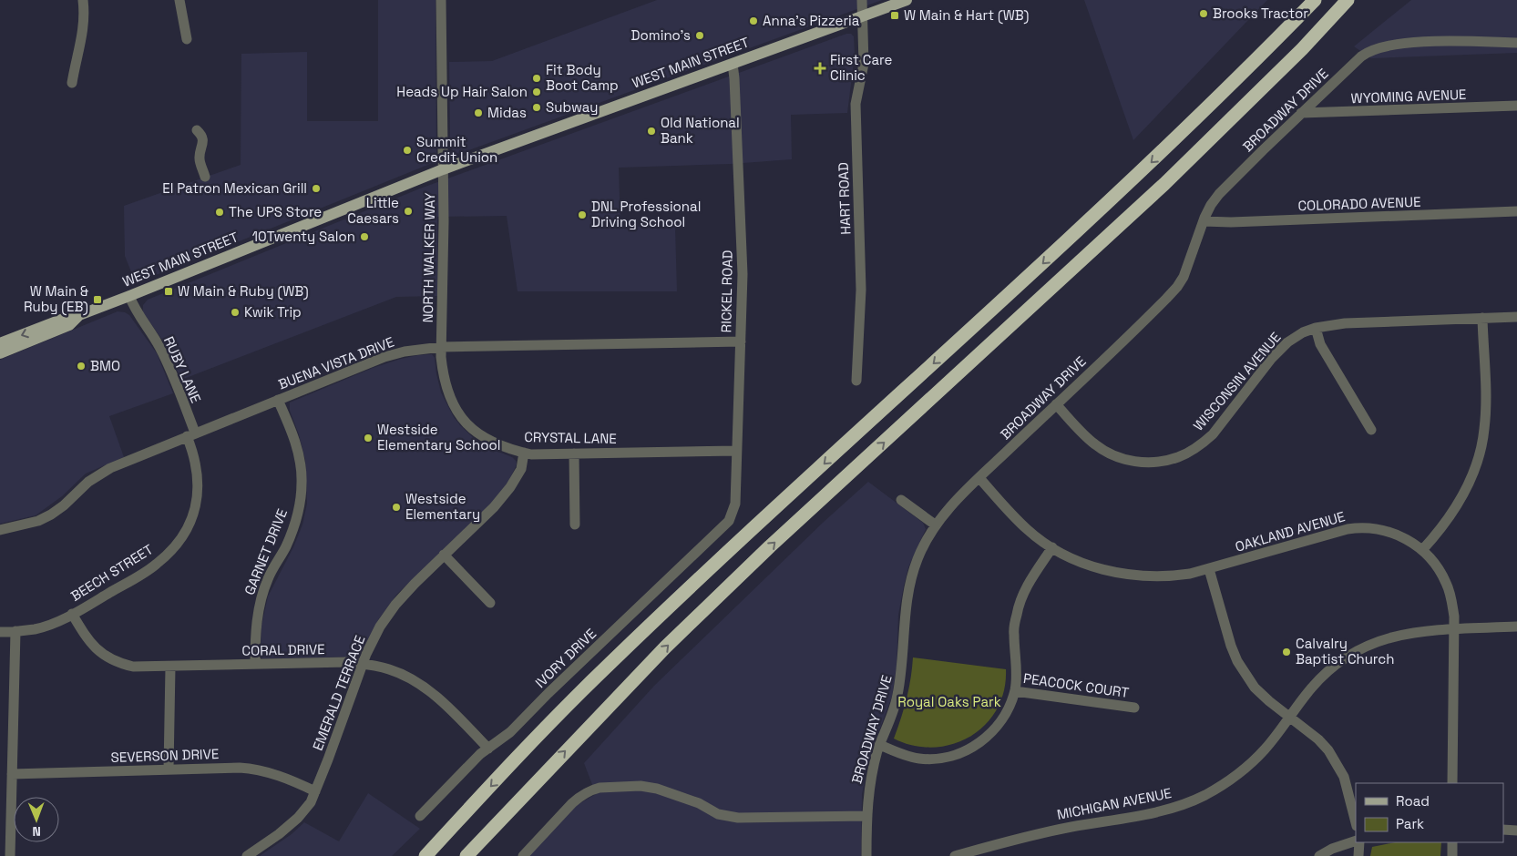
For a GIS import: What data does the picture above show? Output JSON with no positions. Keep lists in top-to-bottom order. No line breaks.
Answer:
{"streets":{"main road":["WEST MAIN STREET"],"street":["WYOMING AVENUE","BROADWAY DRIVE","HART ROAD","COLORADO AVENUE","NORTH WALKER WAY","RICKEL ROAD","BUENA VISTA DRIVE","RUBY LANE","WISCONSIN AVENUE","CRYSTAL LANE","OAKLAND AVENUE","GARNET DRIVE","BEECH STREET","CORAL DRIVE","IVORY DRIVE","PEACOCK COURT","EMERALD TERRACE","SEVERSON DRIVE","MICHIGAN AVENUE"]},"crossings":[["WEST MAIN STREET","HART ROAD"],["WEST MAIN STREET","NORTH WALKER WAY"],["WEST MAIN STREET","RICKEL ROAD"],["WEST MAIN STREET","RUBY LANE"],["WYOMING AVENUE","BROADWAY DRIVE"],["BROADWAY DRIVE","COLORADO AVENUE"],["BROADWAY DRIVE","WISCONSIN AVENUE"],["BROADWAY DRIVE","OAKLAND AVENUE"],["NORTH WALKER WAY","BUENA VISTA DRIVE"],["NORTH WALKER WAY","CRYSTAL LANE"],["RICKEL ROAD","BUENA VISTA DRIVE"],["RICKEL ROAD","CRYSTAL LANE"],["RICKEL ROAD","IVORY DRIVE"],["BUENA VISTA DRIVE","RUBY LANE"],["BUENA VISTA DRIVE","CRYSTAL LANE"],["BUENA VISTA DRIVE","GARNET DRIVE"],["BUENA VISTA DRIVE","BEECH STREET"],["RUBY LANE","BEECH STREET"],["CRYSTAL LANE","EMERALD TERRACE"],["OAKLAND AVENUE","MICHIGAN AVENUE"],["GARNET DRIVE","CORAL DRIVE"],["BEECH STREET","CORAL DRIVE"],["CORAL DRIVE","IVORY DRIVE"],["CORAL DRIVE","EMERALD TERRACE"],["EMERALD TERRACE","SEVERSON DRIVE"]],"parks":["Royal Oaks Park"],"places":{"other":["Brooks Tractor","Anna's Pizzeria","Domino's","Fit Body Boot Camp","Heads Up Hair Salon","Subway","Midas","Old National Bank","Summit Credit Union","El Patron Mexican Grill","Little Caesars","The UPS Store","DNL Professional Driving School","10Twenty Salon","Kwik Trip","BMO","Westside Elementary School","Westside Elementary","Calvalry Baptist Church"],"transit":["W Main & Hart (WB)","W Main & Ruby (WB)","W Main & Ruby (EB)"],"health":["First Care Clinic"]},"legend":["Road","Park"],"north":"bottom"}
